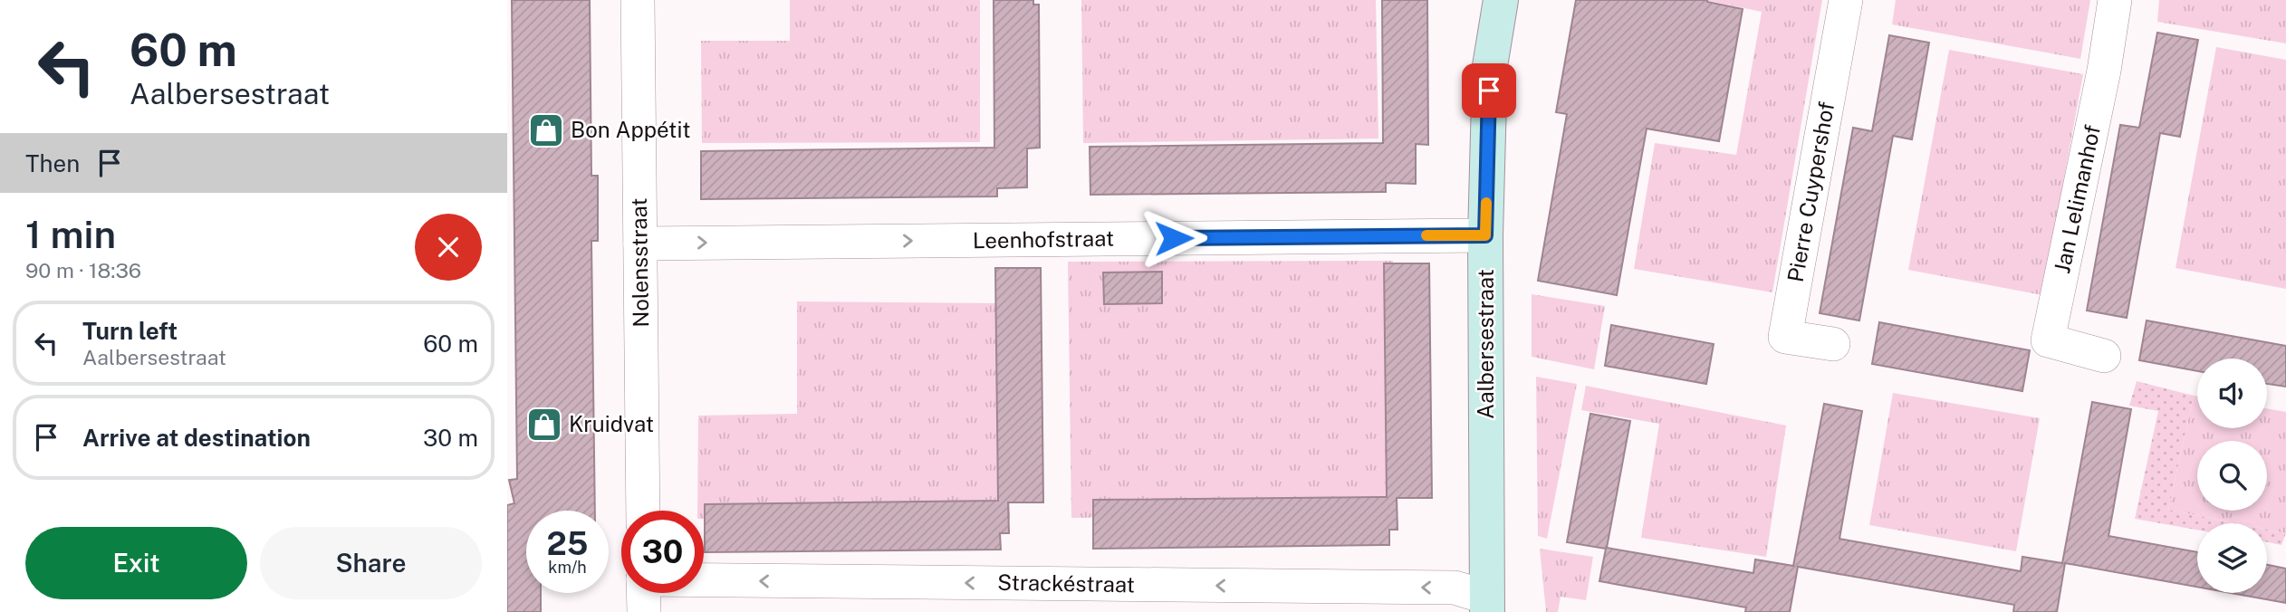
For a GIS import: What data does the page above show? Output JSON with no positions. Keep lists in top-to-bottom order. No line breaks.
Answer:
{"streets":{"street":["Pierre Cuypershof","Jan Lelimanhof","Leenhofstraat","Nolensstraat","Aalbersestraat","Strackéstraat"]},"crossings":[["Leenhofstraat","Nolensstraat"],["Leenhofstraat","Aalbersestraat"],["Aalbersestraat","Strackéstraat"]],"one_way":["Leenhofstraat","Strackéstraat"],"places":{"shop":["Bon Appétit","Kruidvat"]},"page":{"turn":["60 m","Aalbersestraat"],"then":"Then","heading":["1 min","90 m · 18:36"],"list":[{"name":"Turn left","note":"Aalbersestraat","value":"60 m"},{"name":"Arrive at destination","value":"30 m"}],"speed":"25 km/h","limit":"30","buttons":["Exit","Share"]}}
